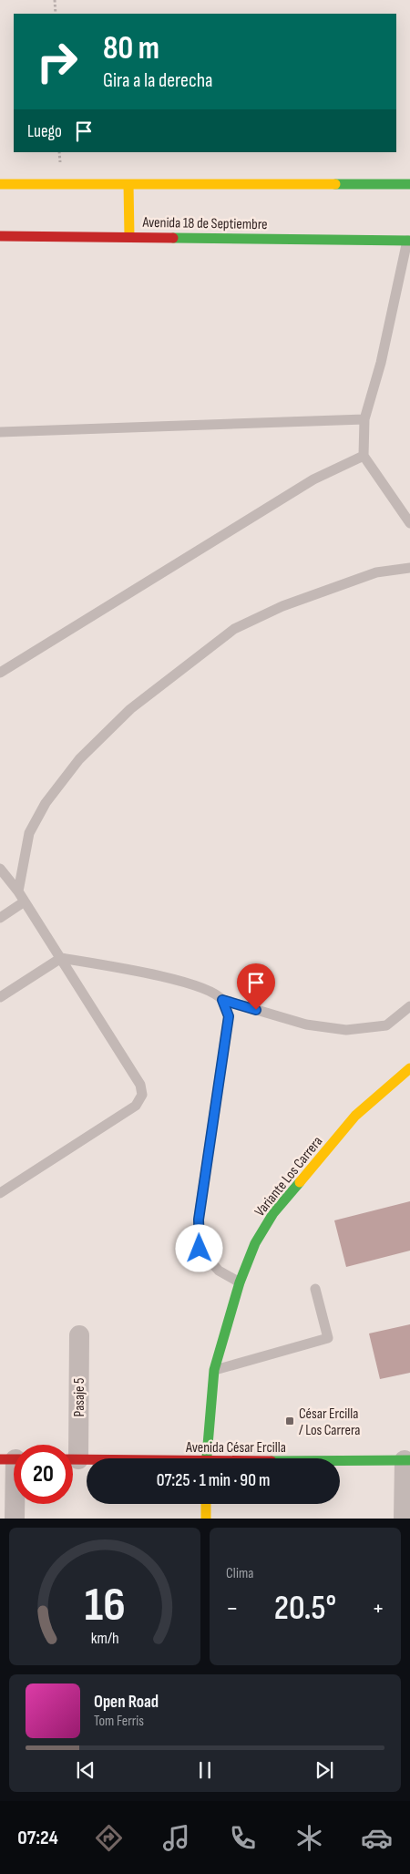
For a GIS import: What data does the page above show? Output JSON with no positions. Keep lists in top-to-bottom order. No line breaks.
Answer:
{"streets":{"street":["Avenida 18 de Septiembre","Variante Los Carrera","Pasaje 5","Avenida César Ercilla"]},"places":{"transit":["César Ercilla / Los Carrera"]},"page":{"turn":["80 m","Gira a la derecha"],"then":"Luego","limit":"20","trip":"07:25 · 1 min · 90 m","tile":"Clima","heat":["−","20.5°","+"],"song":["Open Road","Tom Ferris"],"tabs":"07:24","gauge":["16","km/h"]}}
